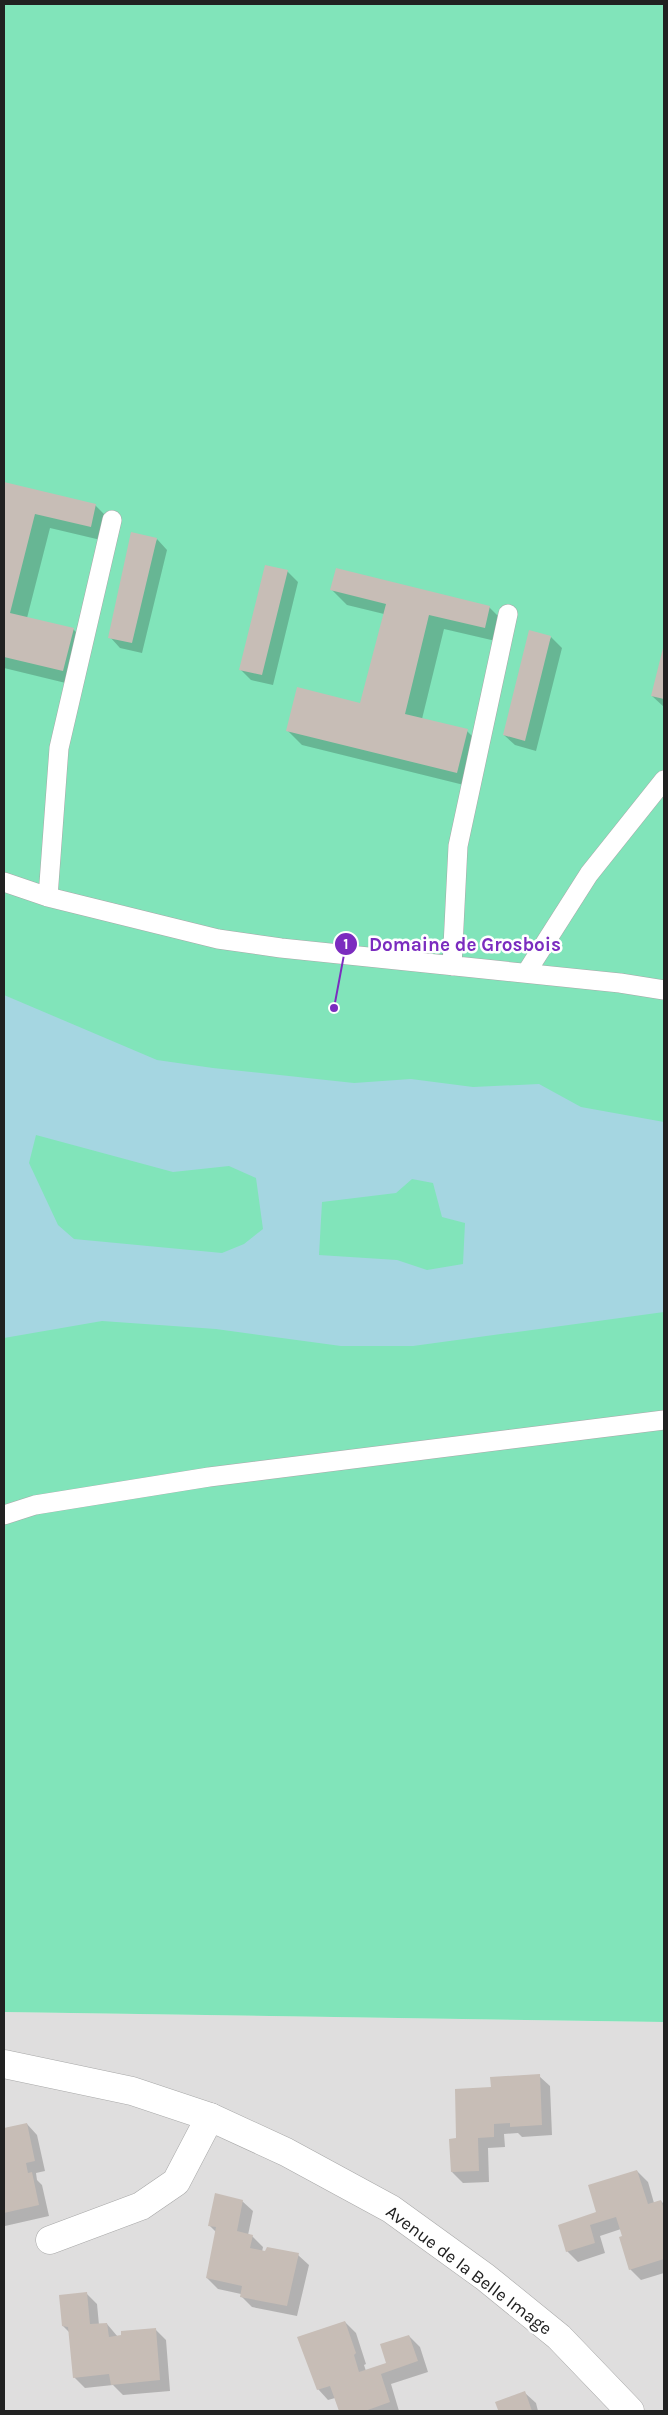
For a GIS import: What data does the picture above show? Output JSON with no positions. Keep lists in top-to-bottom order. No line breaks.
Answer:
{"streets":{"street":["Avenue de la Belle Image"]},"places":["Domaine de Grosbois"]}
